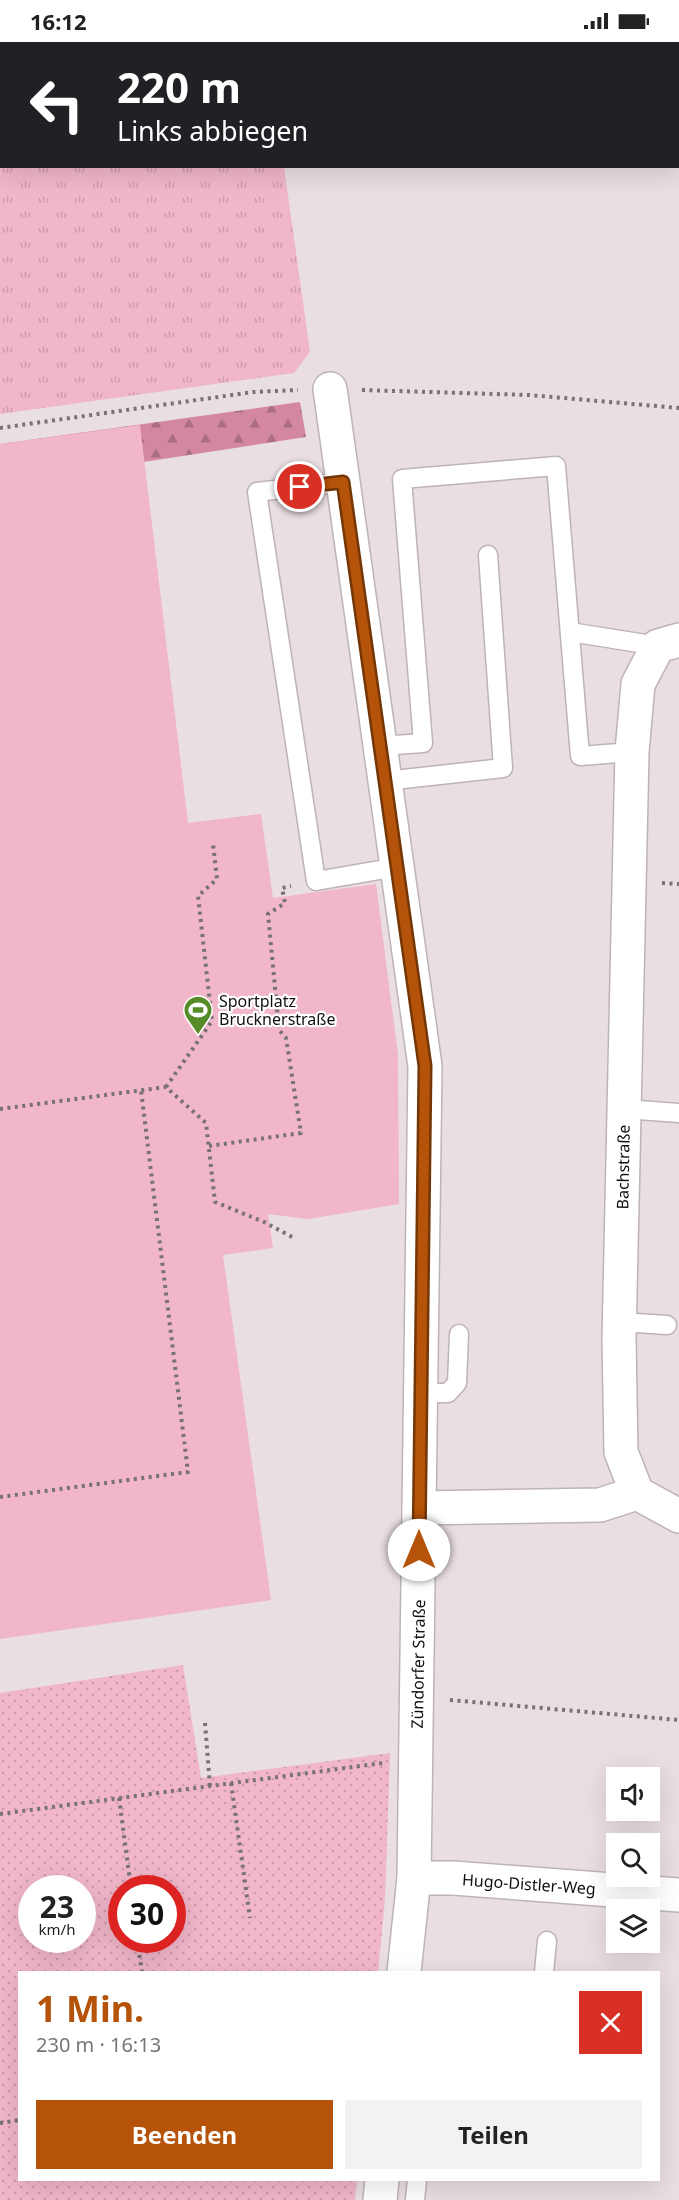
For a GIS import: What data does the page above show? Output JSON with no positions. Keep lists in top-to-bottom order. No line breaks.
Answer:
{"streets":{"street":["Bachstraße","Zündorfer Straße","Hugo-Distler-Weg"]},"crossings":[["Zündorfer Straße","Hugo-Distler-Weg"]],"places":{"sports":["Sportplatz Brucknerstraße"]},"page":{"status":"16:12","turn":["220 m","Links abbiegen"],"speed":"23 km/h","limit":"30","heading":["1 Min.","230 m · 16:13"],"buttons":["Beenden","Teilen"]}}
